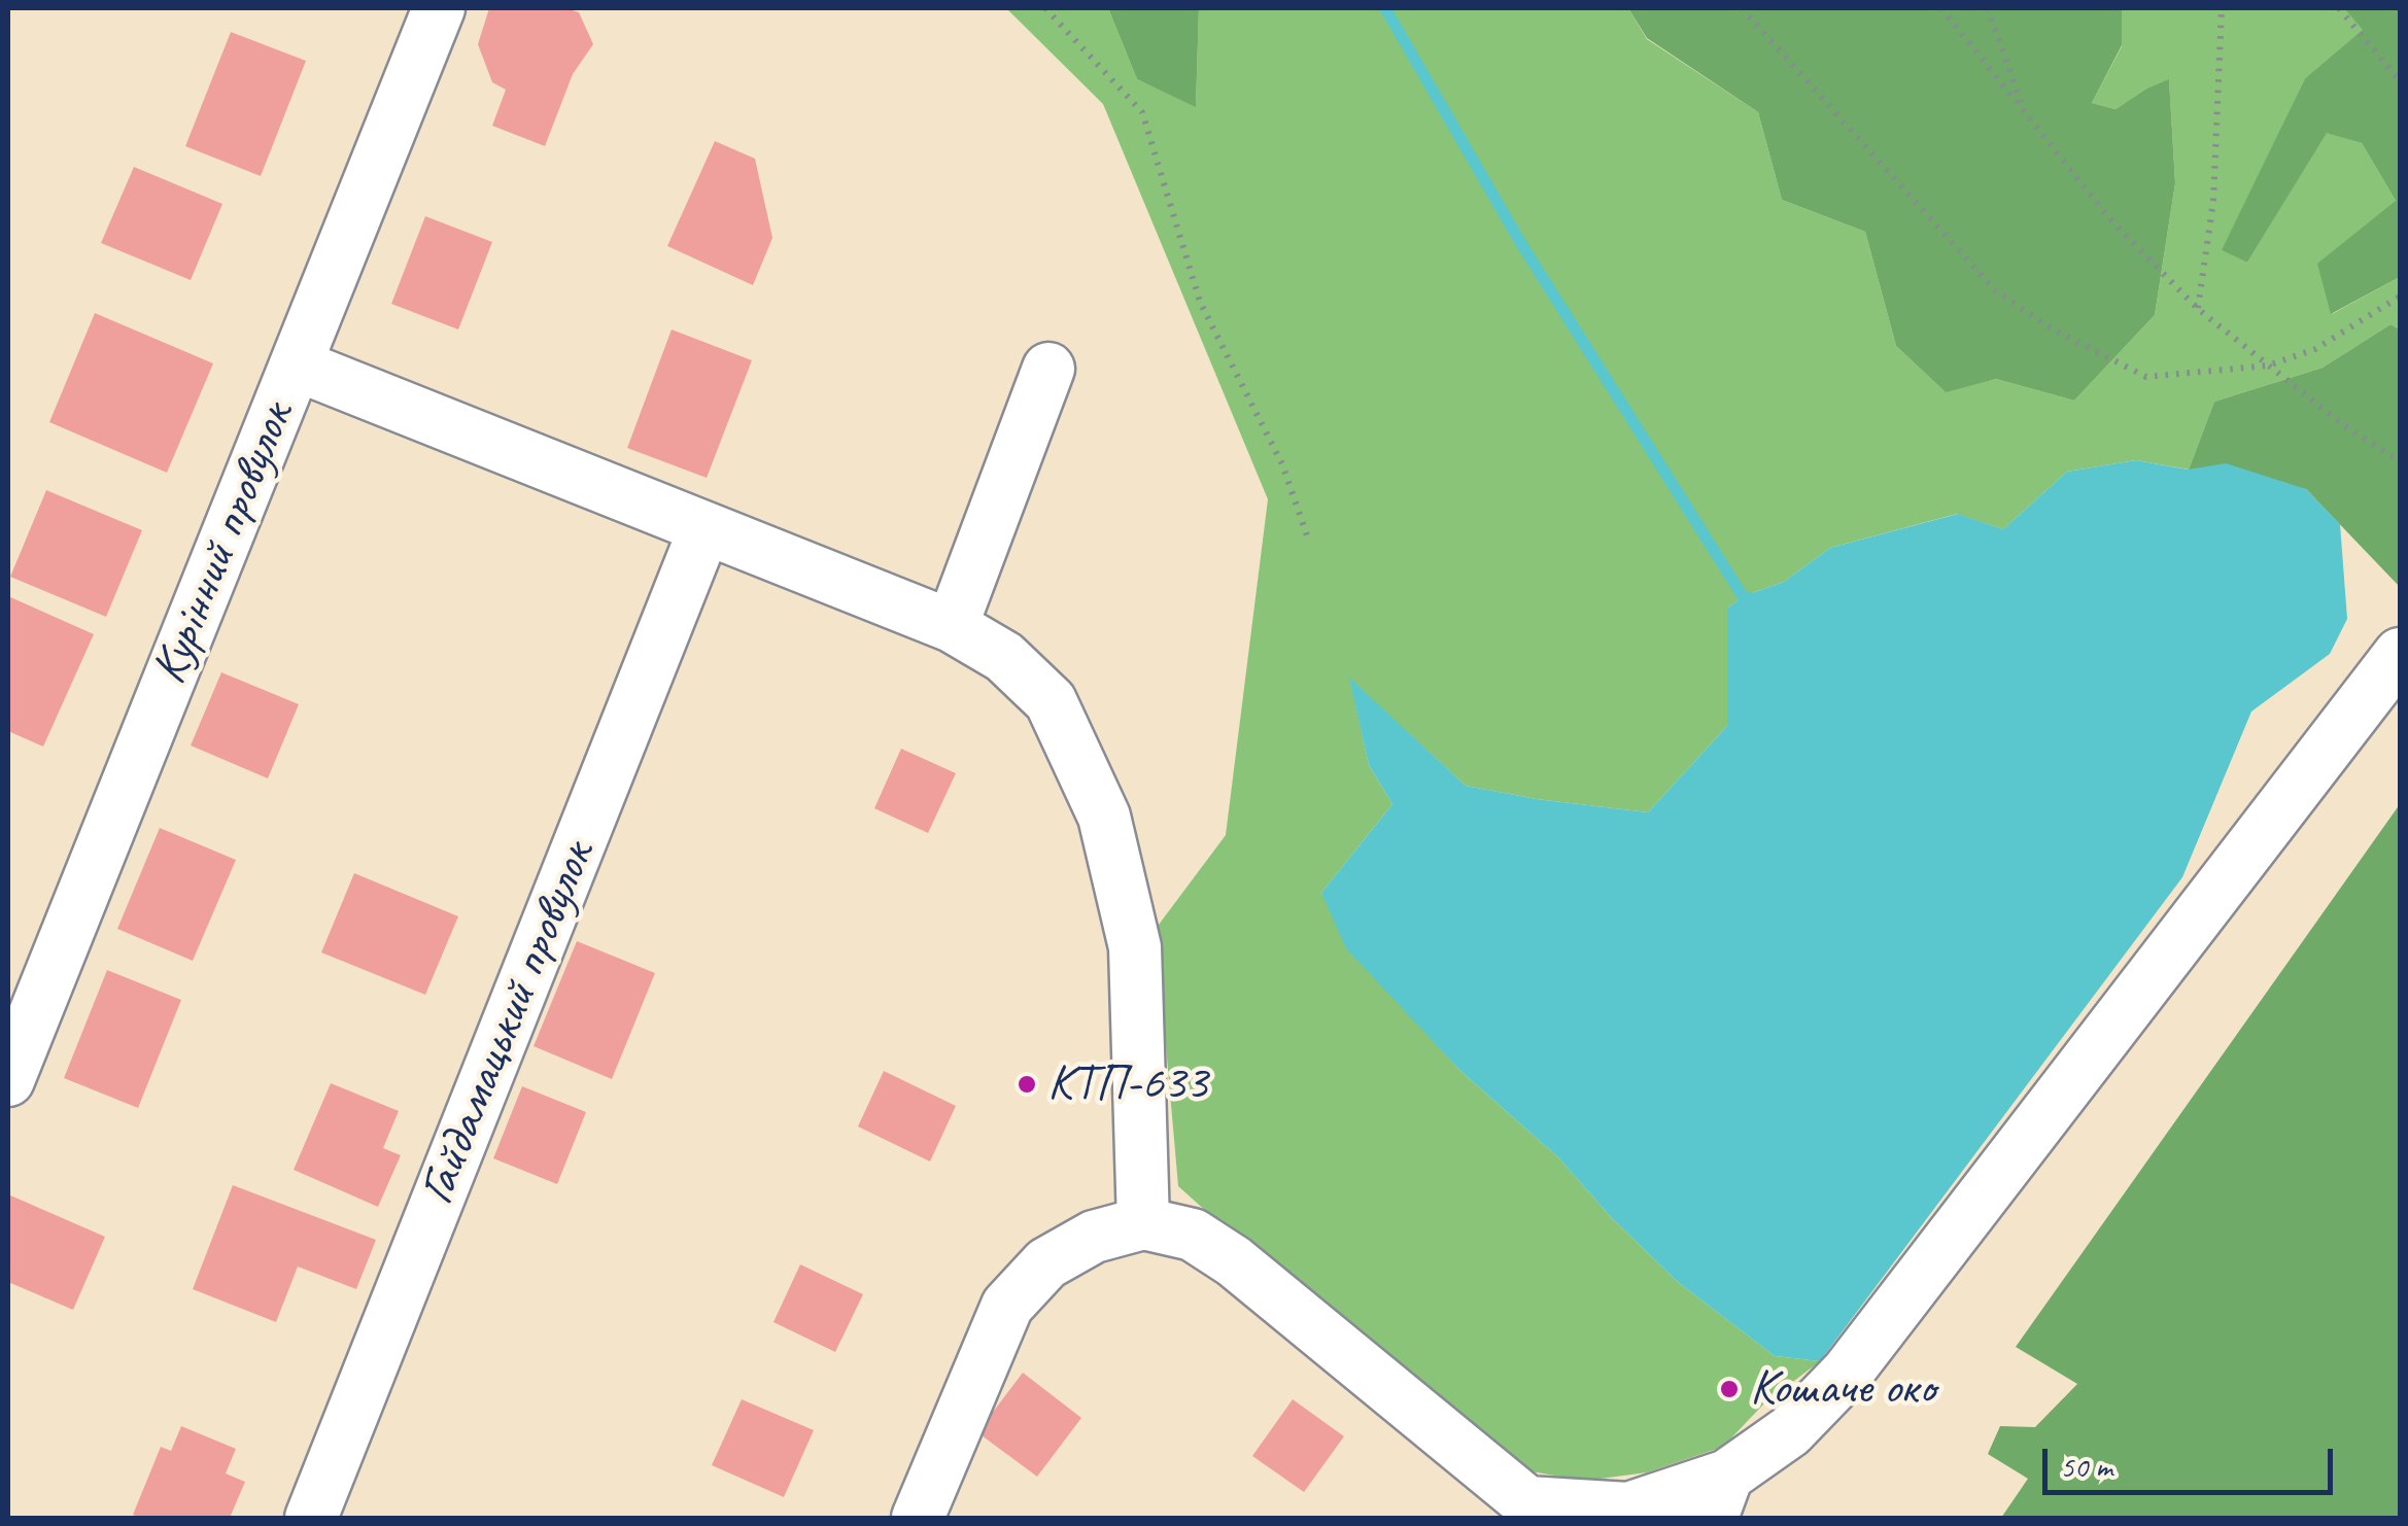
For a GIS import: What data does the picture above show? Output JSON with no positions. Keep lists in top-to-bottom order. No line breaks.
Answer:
{"streets":{"street":["Курінний провулок","Гайдамацький провулок"]},"places":["КТП-633","Кошаче око"],"scale_bar":"50 m"}
